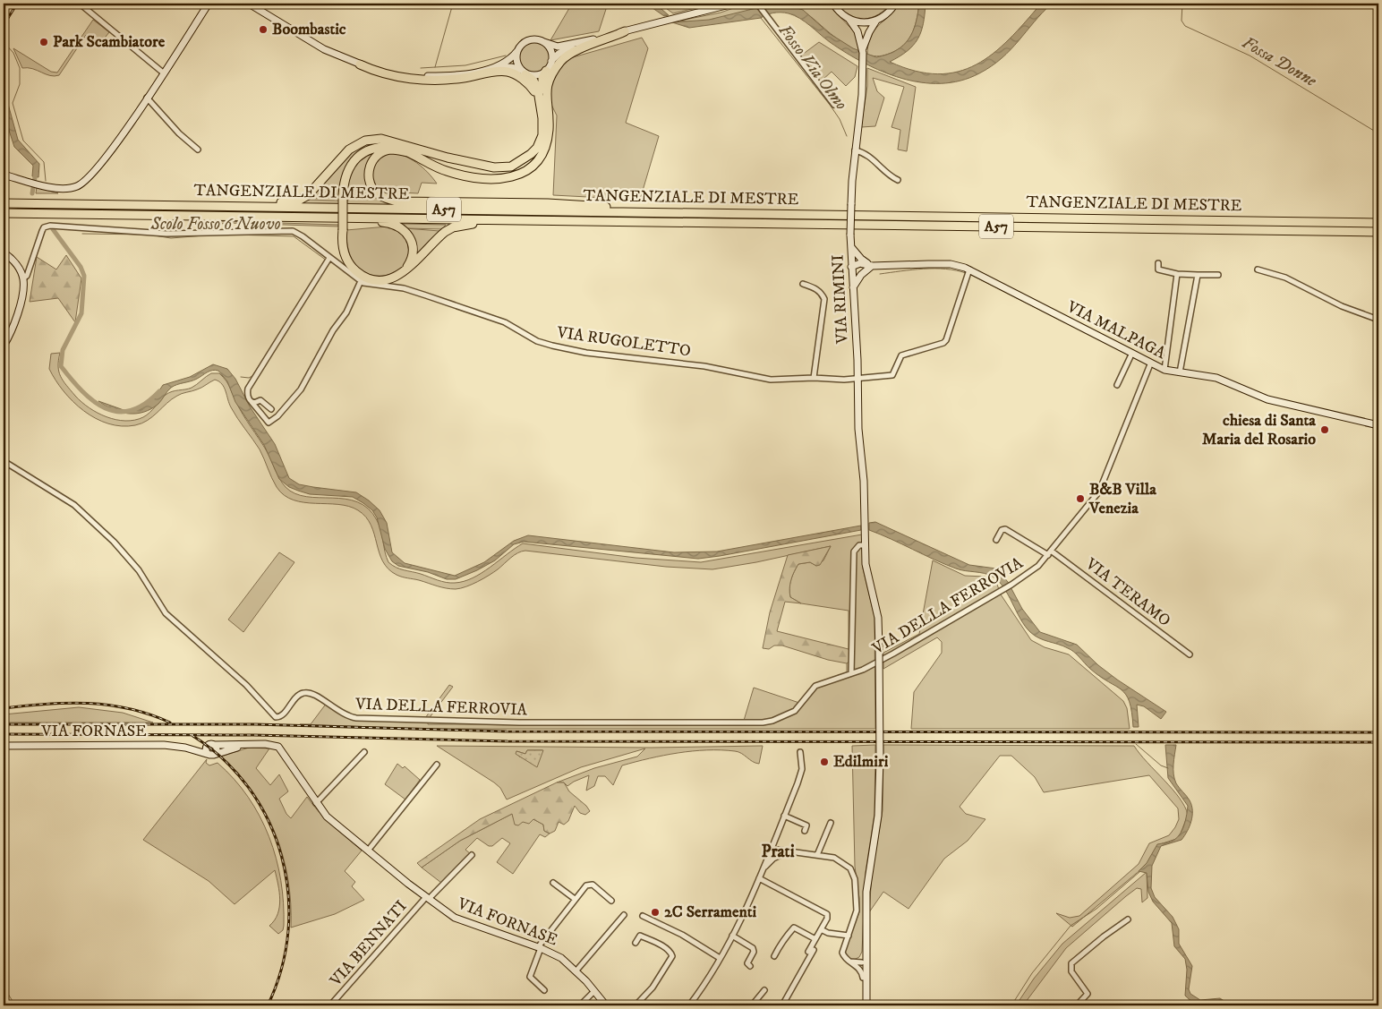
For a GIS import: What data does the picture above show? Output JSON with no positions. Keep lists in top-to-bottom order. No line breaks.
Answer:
{"streets":{"highway":["TANGENZIALE DI MESTRE","A57"],"street":["VIA RIMINI","VIA MALPAGA","VIA RUGOLETTO","VIA TERAMO","VIA DELLA FERROVIA","VIA FORNASE","VIA BENNATI"]},"crossings":[["TANGENZIALE DI MESTRE","A57"],["VIA RIMINI","VIA MALPAGA"],["VIA RIMINI","VIA RUGOLETTO"],["VIA RIMINI","VIA DELLA FERROVIA"],["VIA MALPAGA","VIA RUGOLETTO"],["VIA MALPAGA","VIA DELLA FERROVIA"],["VIA TERAMO","VIA DELLA FERROVIA"],["VIA FORNASE","VIA BENNATI"]],"districts":["Prati"],"water":["Fossa Donne","Fosso Via Olmo","Scolo Fosso 6 Nuovo"],"places":["Boombastic","Park Scambiatore","chiesa di Santa Maria del Rosario","B&B Villa Venezia","Edilmiri","2C Serramenti"]}
